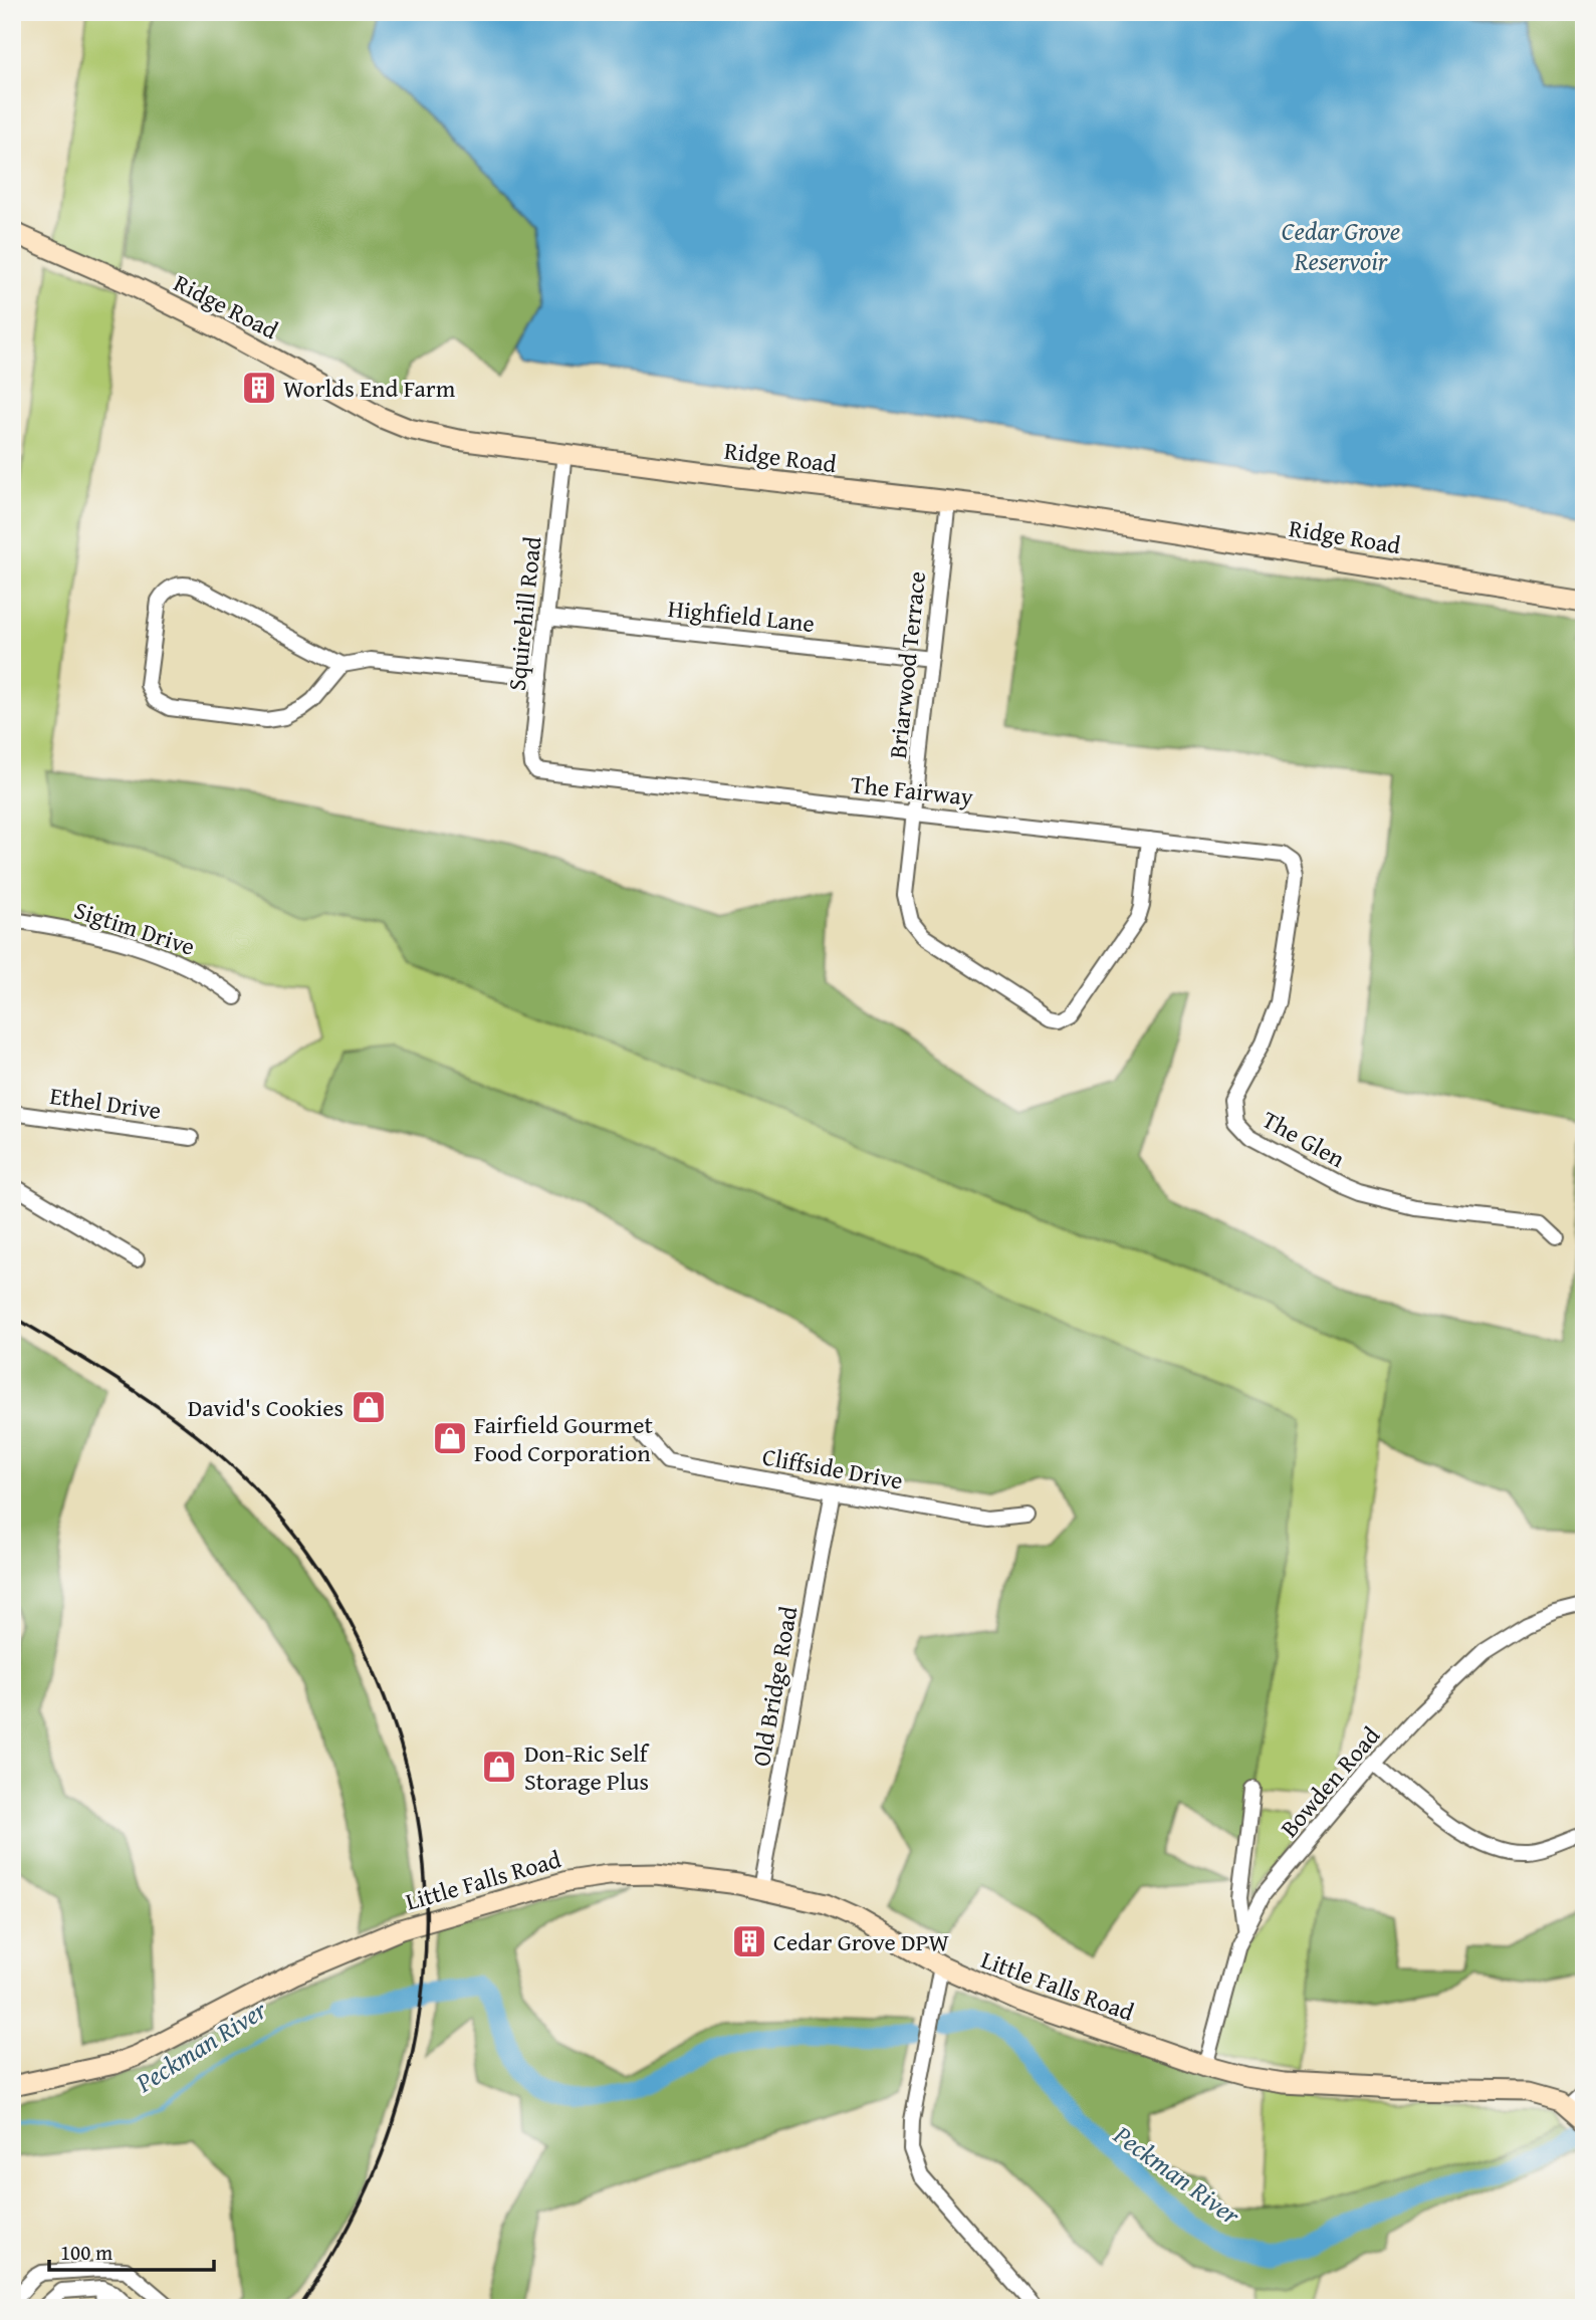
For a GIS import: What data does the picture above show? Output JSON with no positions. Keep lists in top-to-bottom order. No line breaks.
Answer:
{"streets":{"street":["Ridge Road","Squirehill Road","Highfield Lane","Briarwood Terrace","The Fairway","Sigtim Drive","Ethel Drive","The Glen","Cliffside Drive","Old Bridge Road","Bowden Road","Little Falls Road"]},"crossings":[["Ridge Road","Squirehill Road"],["Ridge Road","Briarwood Terrace"],["Squirehill Road","Highfield Lane"],["Squirehill Road","The Fairway"],["Highfield Lane","Briarwood Terrace"],["Briarwood Terrace","The Fairway"],["The Fairway","The Glen"],["Cliffside Drive","Old Bridge Road"],["Old Bridge Road","Little Falls Road"],["Bowden Road","Little Falls Road"]],"water":["Cedar Grove Reservoir","Peckman River"],"places":{"building":["Worlds End Farm","Cedar Grove DPW"],"shop":["David's Cookies","Fairfield Gourmet Food Corporation","Don-Ric Self Storage Plus"]},"scale_bar":"100 m"}
